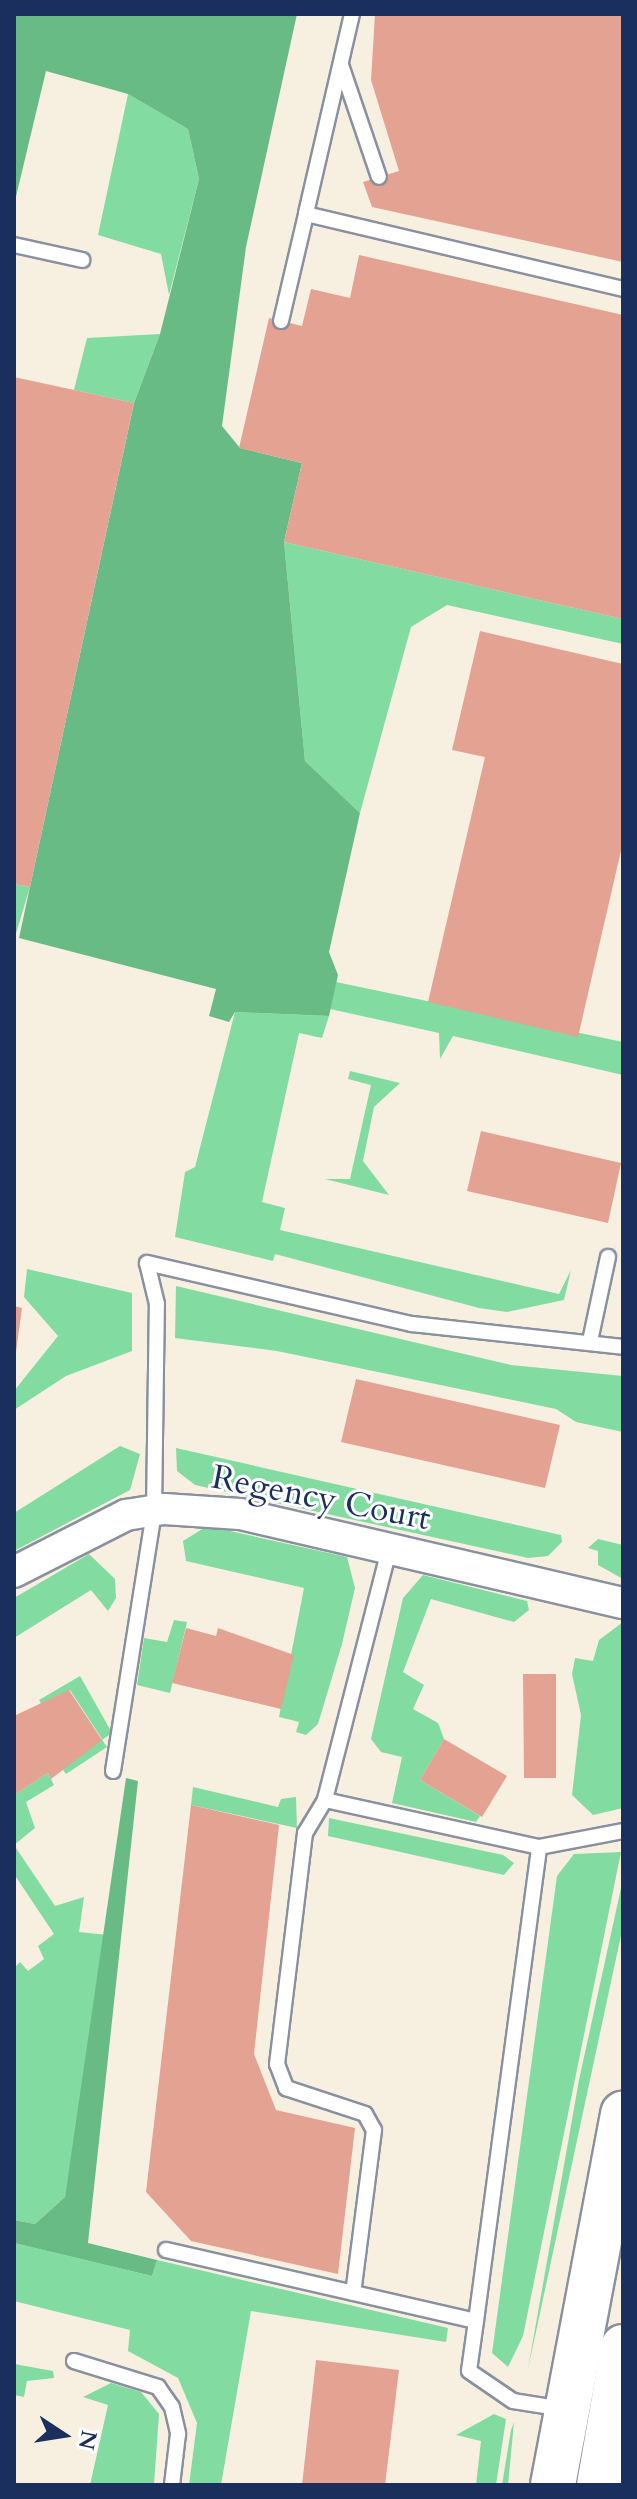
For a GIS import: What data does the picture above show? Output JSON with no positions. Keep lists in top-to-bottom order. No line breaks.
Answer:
{"streets":{"street":["Regency Court"]},"north":"right"}
